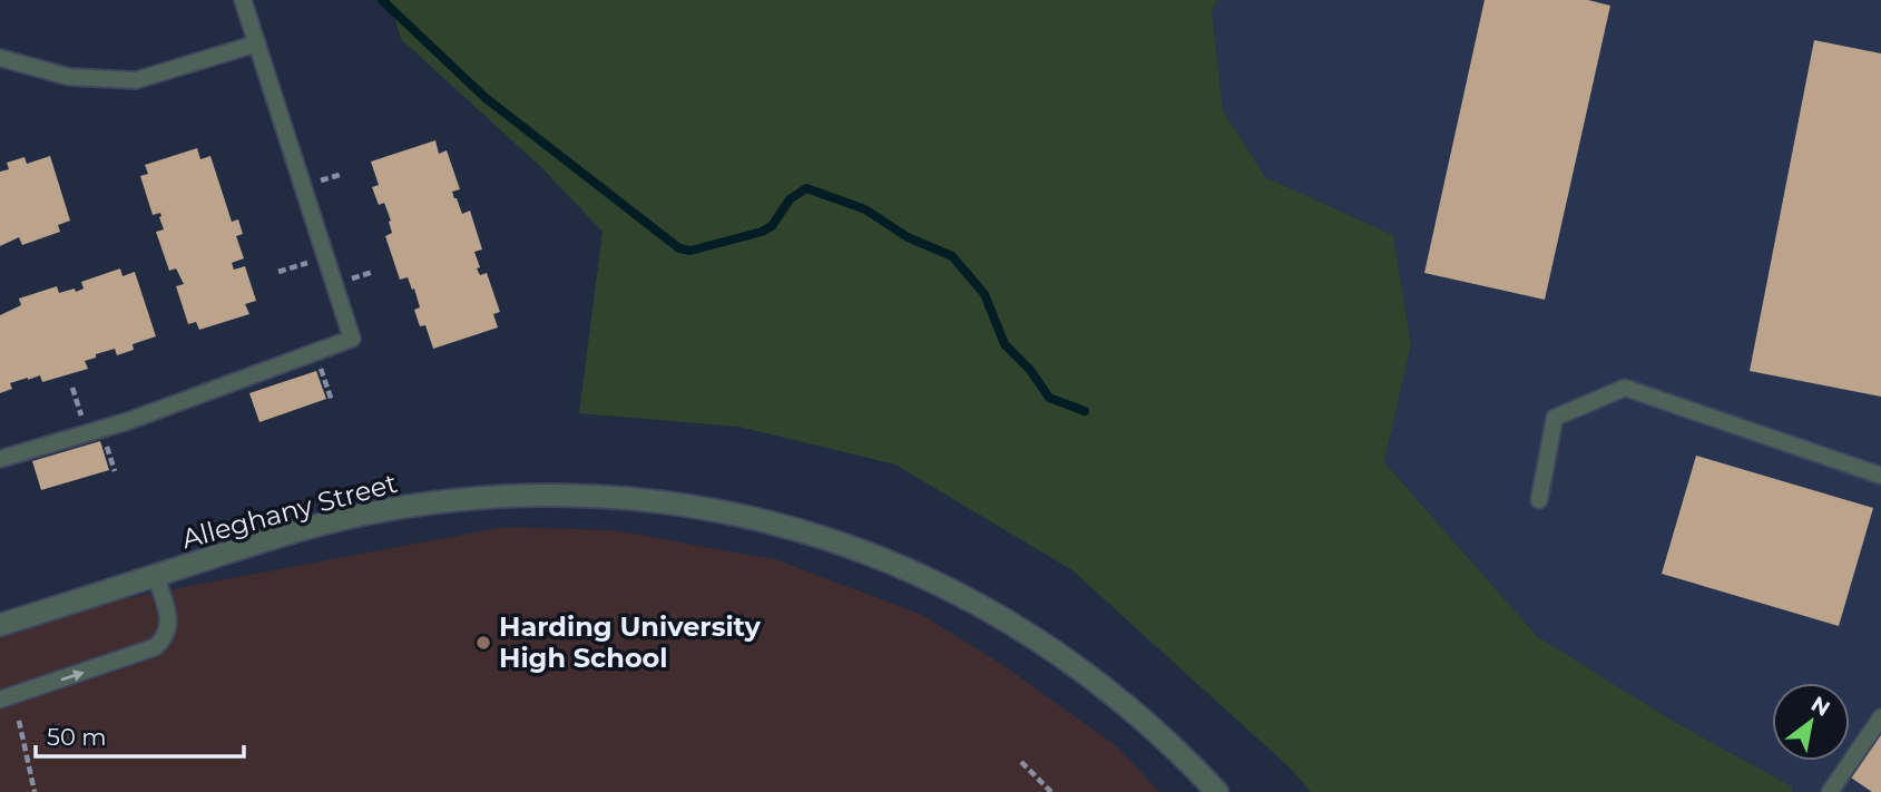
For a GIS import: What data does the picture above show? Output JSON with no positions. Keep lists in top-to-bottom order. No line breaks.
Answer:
{"streets":{"street":["Alleghany Street"]},"places":["Harding University High School"],"scale_bar":"50 m","north":"top right"}
